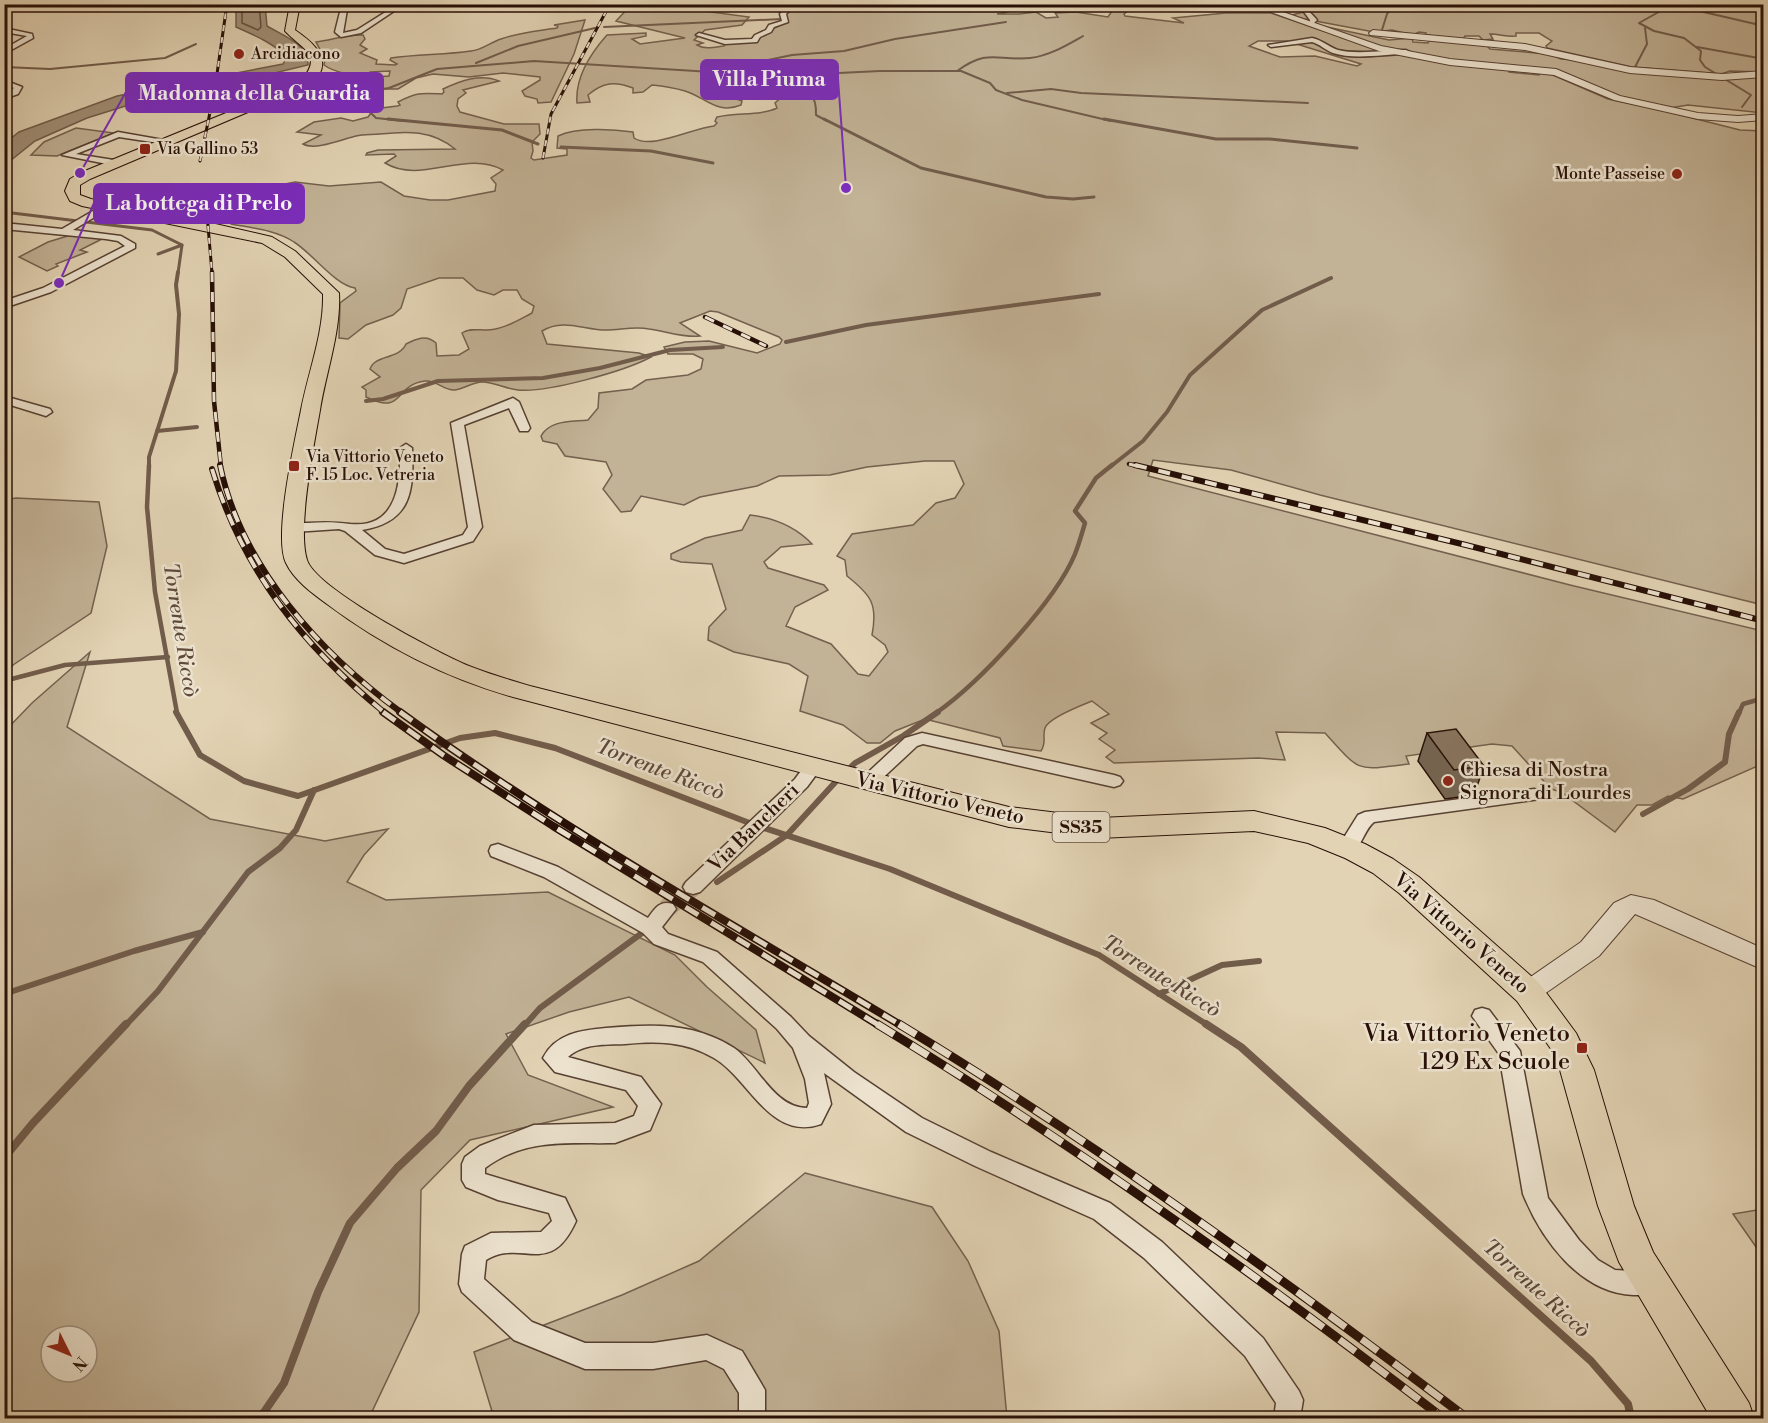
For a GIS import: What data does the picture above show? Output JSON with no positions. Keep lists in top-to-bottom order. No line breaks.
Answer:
{"streets":{"main road":["Via Vittorio Veneto","SS35"],"street":["Via Bancheri"]},"crossings":[["Via Vittorio Veneto","Via Bancheri"]],"water":["Torrente Riccò"],"places":{"other":["Arcidiacono","Madonna della Guardia","Monte Passeise","Villa Piuma","La bottega di Prelo","Chiesa di Nostra Signora di Lourdes"],"transit":["Via Gallino 53","Via Vittorio Veneto F. 15 Loc. Vetreria","Via Vittorio Veneto 129 Ex Scuole"]},"north":"bottom right"}
